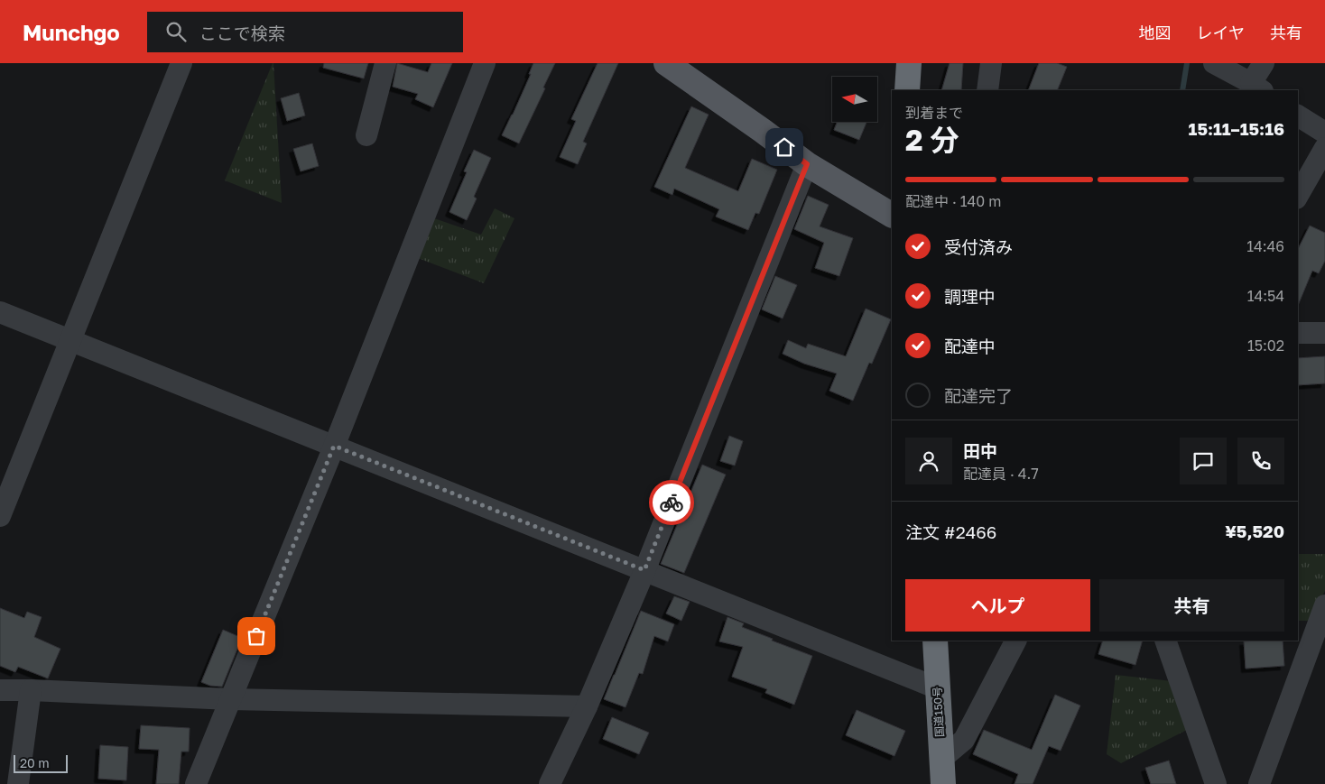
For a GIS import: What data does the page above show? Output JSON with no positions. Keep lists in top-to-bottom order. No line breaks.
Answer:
{"streets":{"highway":["国道150号"]},"scale_bar":"20 m","north":"left","page":{"header":"Munchgo","search":"ここで検索","nav":["地図","レイヤ","共有"],"heading":["2 分","到着まで","15:11–15:16"],"panel":["田中","配達員 · 4.7","注文 #2466","¥5,520"],"bar":"配達中 · 140 m","list":[["受付済み","14:46"],["調理中","14:54"],["配達中","15:02"],"配達完了"],"buttons":["ヘルプ","共有"],"scale":"20 m"}}
